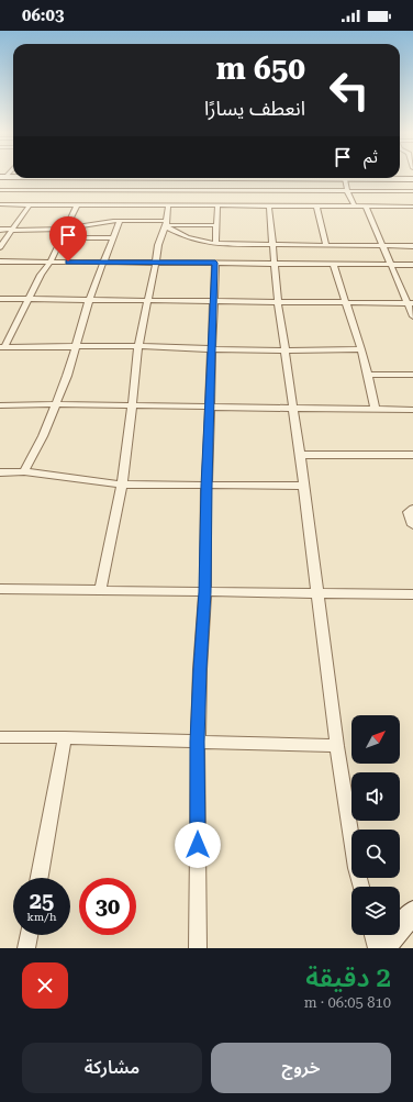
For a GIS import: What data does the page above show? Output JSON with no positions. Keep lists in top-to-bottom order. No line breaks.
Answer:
{"north":"top right","page":{"status":"06:03","turn":["650 m","انعطف يسارًا"],"then":"ثم","speed":"25 km/h","limit":"30","heading":["2 دقيقة","810 m · 06:05"],"buttons":["خروج","مشاركة"]}}
